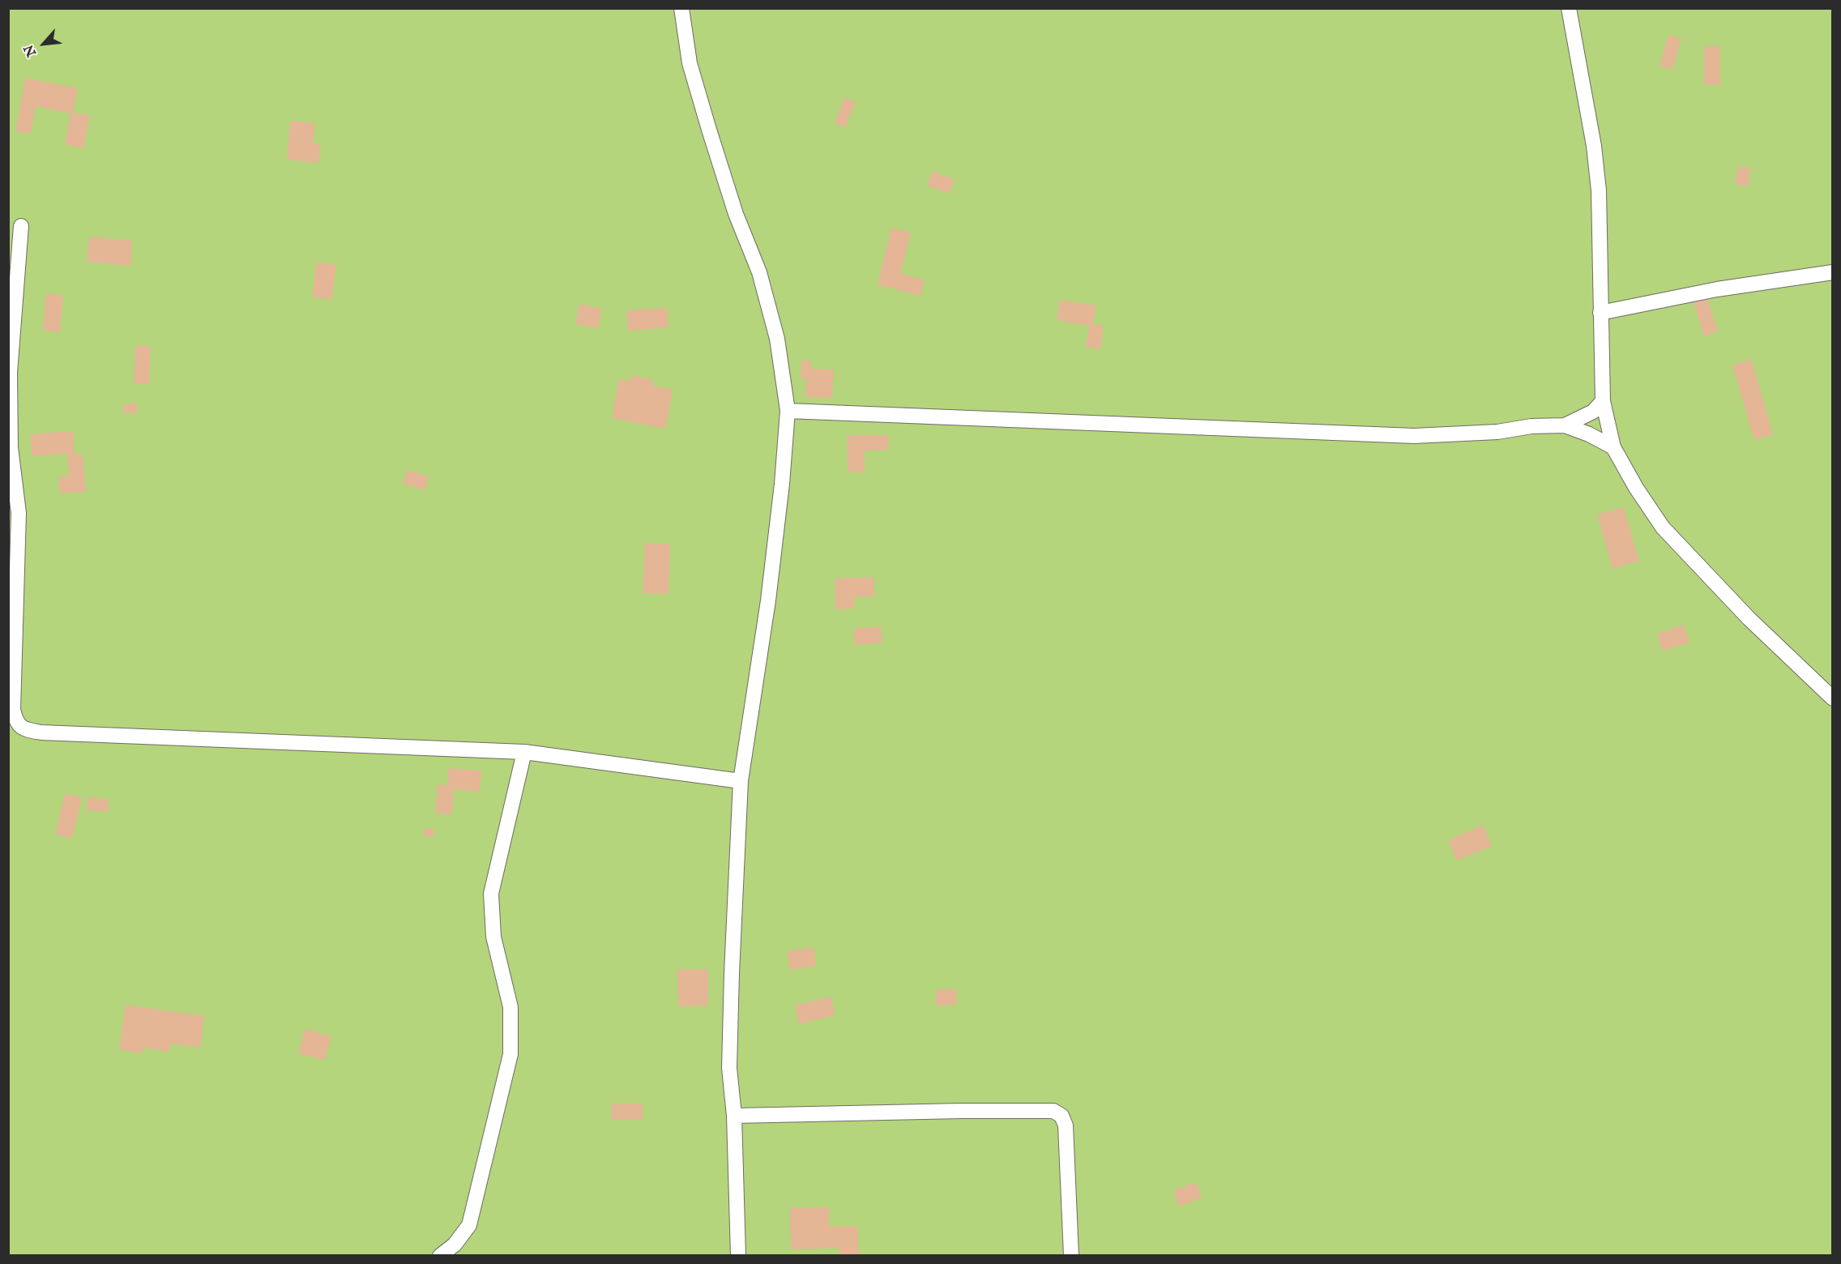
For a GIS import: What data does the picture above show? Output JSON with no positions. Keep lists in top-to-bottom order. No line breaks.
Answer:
{"north":"bottom left"}
